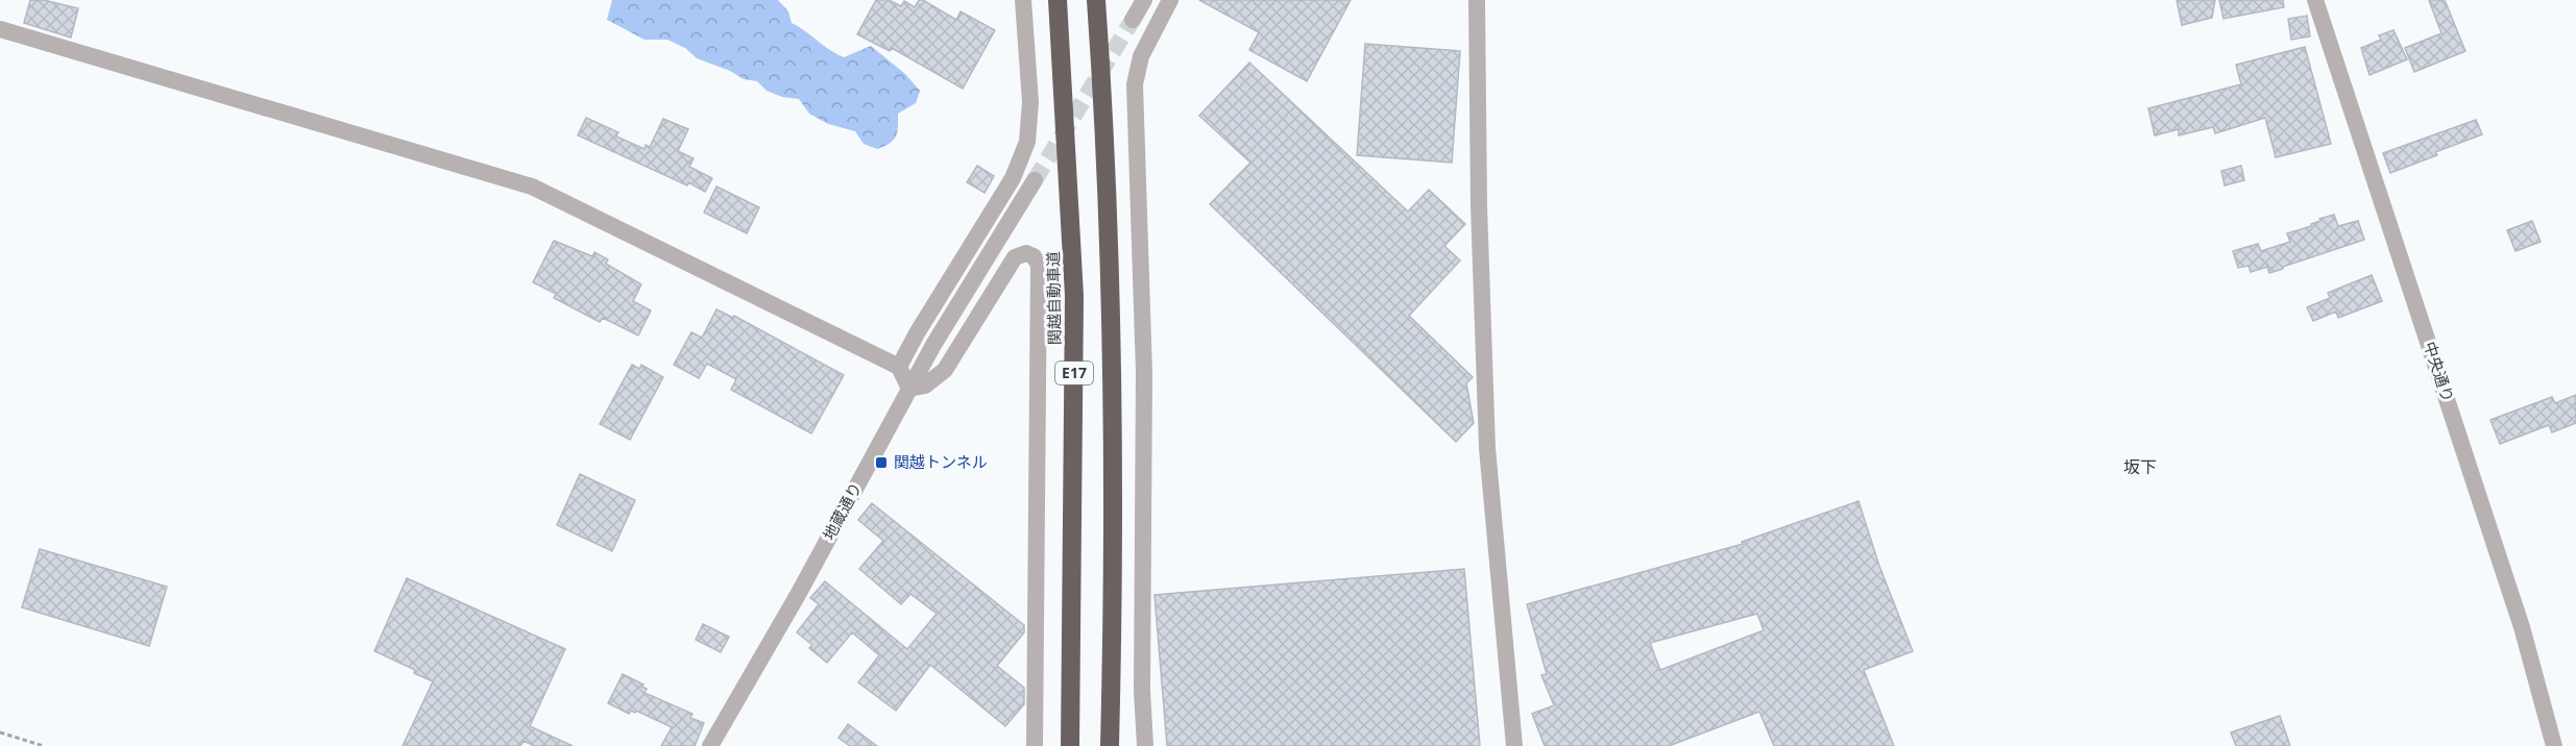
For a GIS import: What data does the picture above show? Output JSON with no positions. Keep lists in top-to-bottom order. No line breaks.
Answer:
{"streets":{"highway":["関越自動車道","E17"],"street":["中央通り","地蔵通り"]},"districts":["坂下"],"places":{"transit":["関越トンネル"]}}
